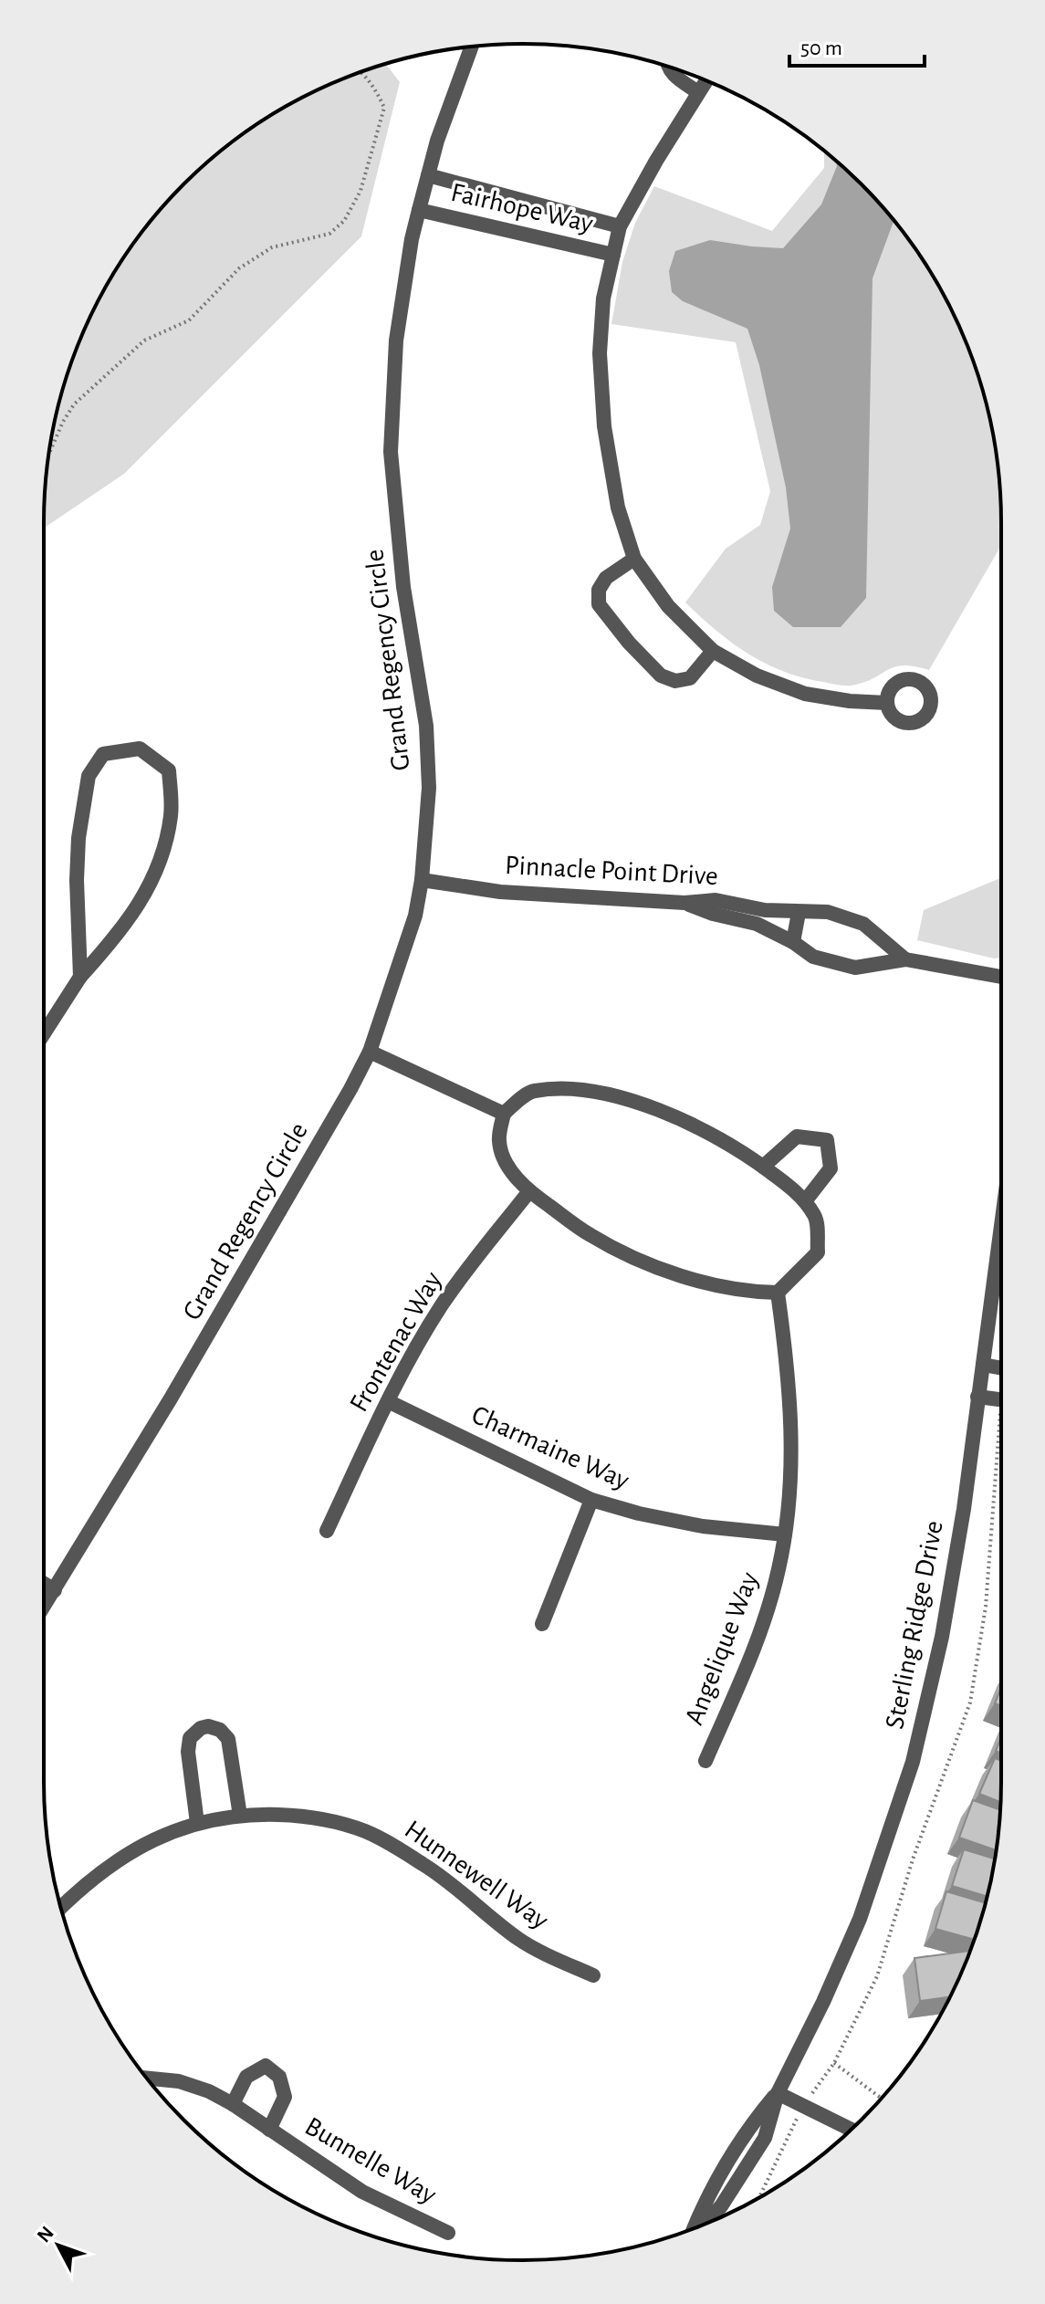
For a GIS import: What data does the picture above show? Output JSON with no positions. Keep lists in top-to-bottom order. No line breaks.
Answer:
{"streets":{"street":["Fairhope Way","Grand Regency Circle","Pinnacle Point Drive","Frontenac Way","Charmaine Way","Sterling Ridge Drive","Angelique Way","Hunnewell Way","Bunnelle Way"]},"crossings":[["Fairhope Way","Grand Regency Circle"],["Grand Regency Circle","Pinnacle Point Drive"],["Frontenac Way","Charmaine Way"],["Charmaine Way","Angelique Way"]],"scale_bar":"50 m","north":"top left"}
